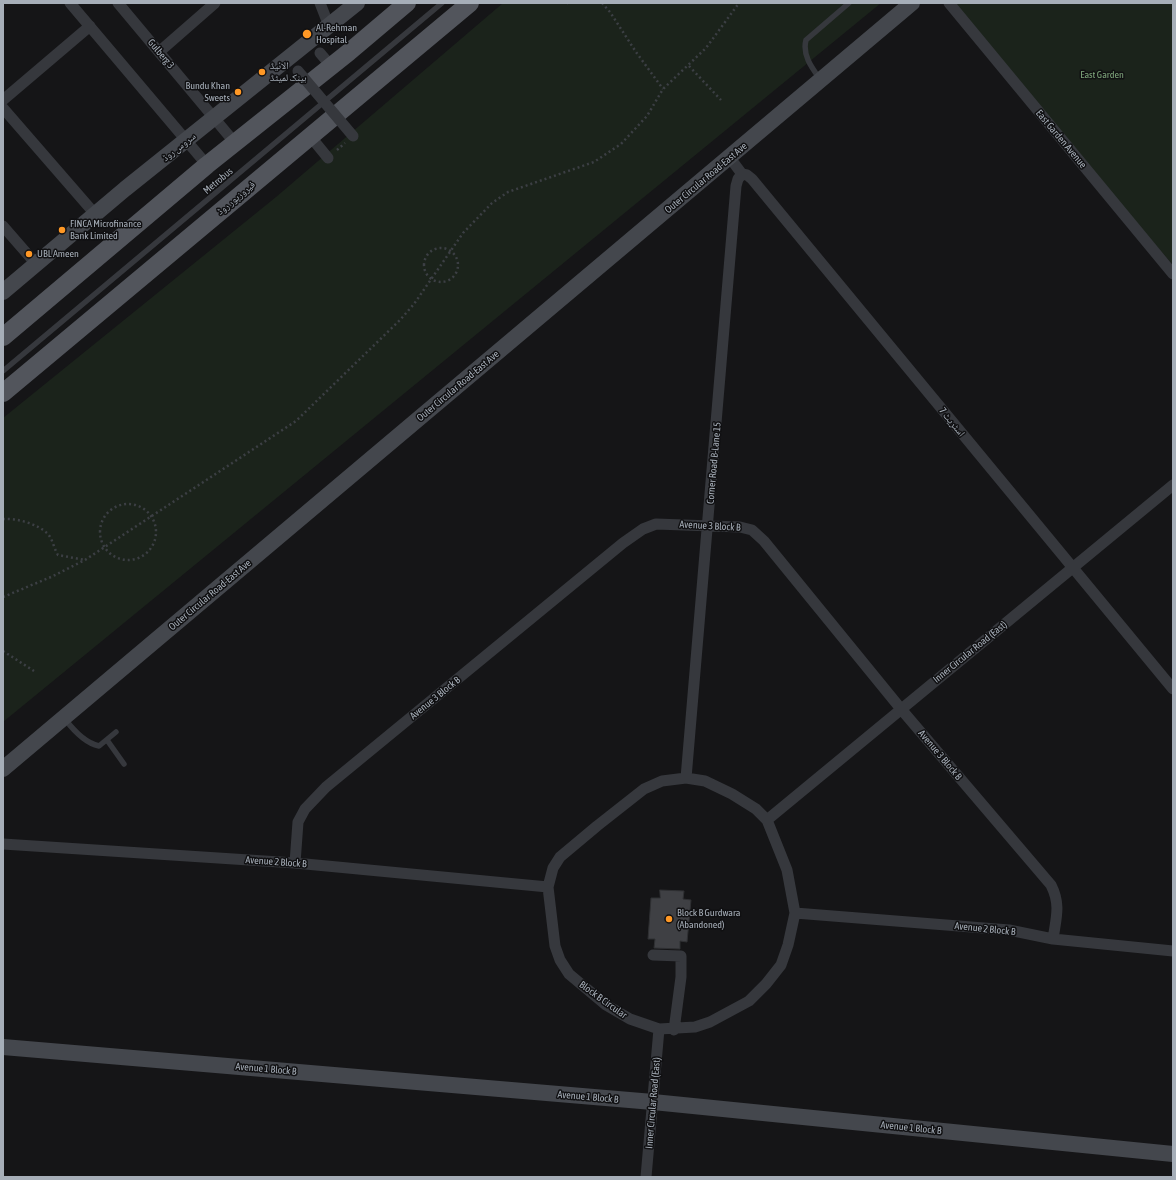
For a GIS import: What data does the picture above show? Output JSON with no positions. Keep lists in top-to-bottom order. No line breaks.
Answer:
{"streets":{"main road":["فیروزپور روڈ"],"street":["Gulberg 3","East Garden Avenue","سروس روڈ","Outer Circular Road-East Ave","اسٹریٹ 7","Corner Road B-Lane 15","Avenue 3 Block B","Inner Circular Road (East)","Avenue 2 Block B","Block B Circular","Avenue 1 Block B"],"lane":["Metrobus"]},"crossings":[["Gulberg 3","سروس روڈ"],["Outer Circular Road-East Ave","اسٹریٹ 7"],["اسٹریٹ 7","Corner Road B-Lane 15"],["اسٹریٹ 7","Inner Circular Road (East)"],["Corner Road B-Lane 15","Avenue 3 Block B"],["Corner Road B-Lane 15","Block B Circular"],["Avenue 3 Block B","Inner Circular Road (East)"],["Avenue 3 Block B","Avenue 2 Block B"],["Inner Circular Road (East)","Block B Circular"],["Inner Circular Road (East)","Avenue 1 Block B"],["Avenue 2 Block B","Block B Circular"]],"parks":["East Garden"],"places":["Al-Rehman Hospital","الائیڈ بینک لمیٹڈ","Bundu Khan Sweets","FINCA Microfinance Bank Limited","UBL Ameen","Block B Gurdwara (Abandoned)"]}
